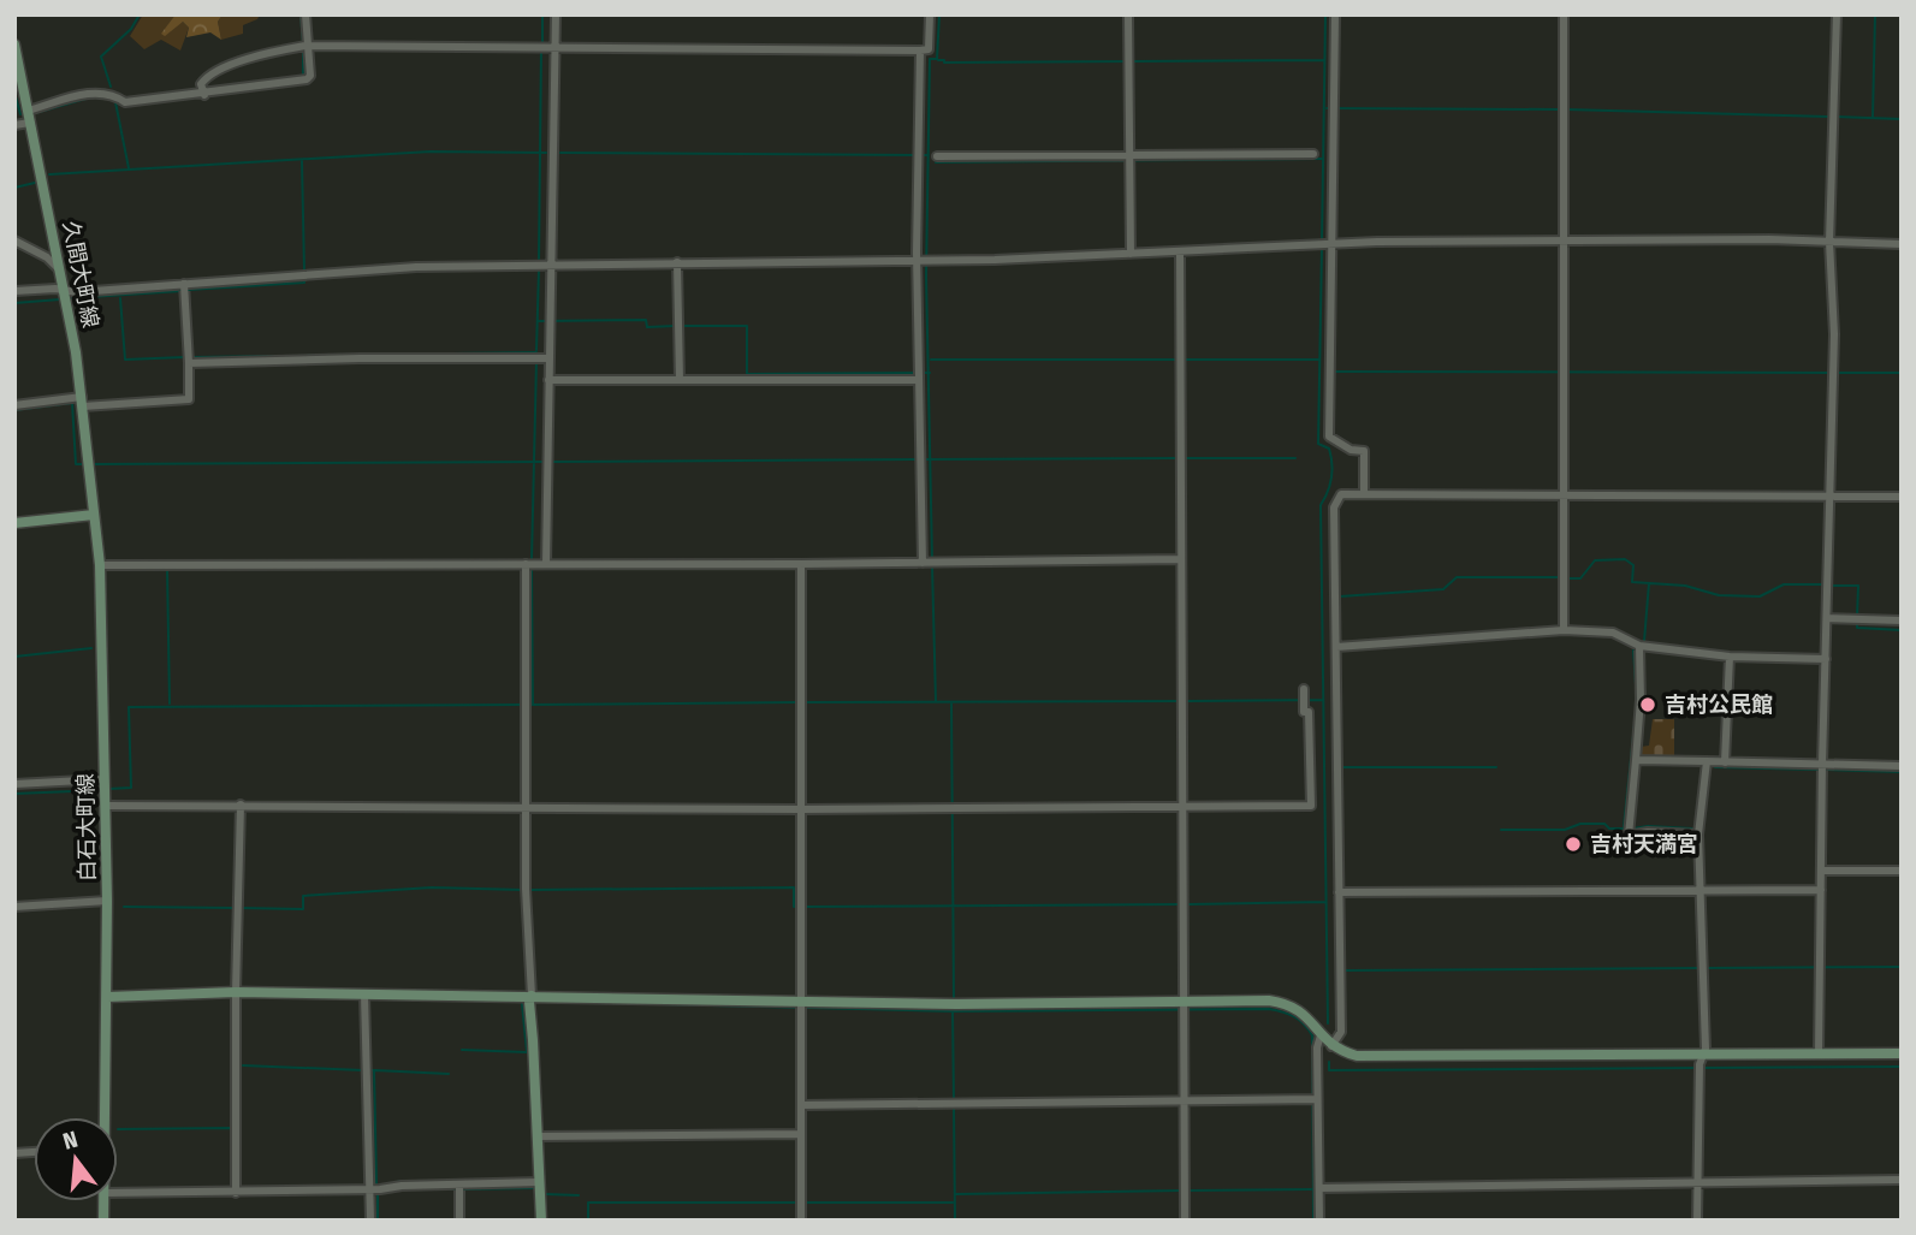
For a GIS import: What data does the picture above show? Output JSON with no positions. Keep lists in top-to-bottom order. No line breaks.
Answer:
{"streets":{"street":["久間大町線","白石大町線"]},"crossings":[["久間大町線","白石大町線"]],"places":["吉村公民館","吉村天満宮"],"north":"top"}
